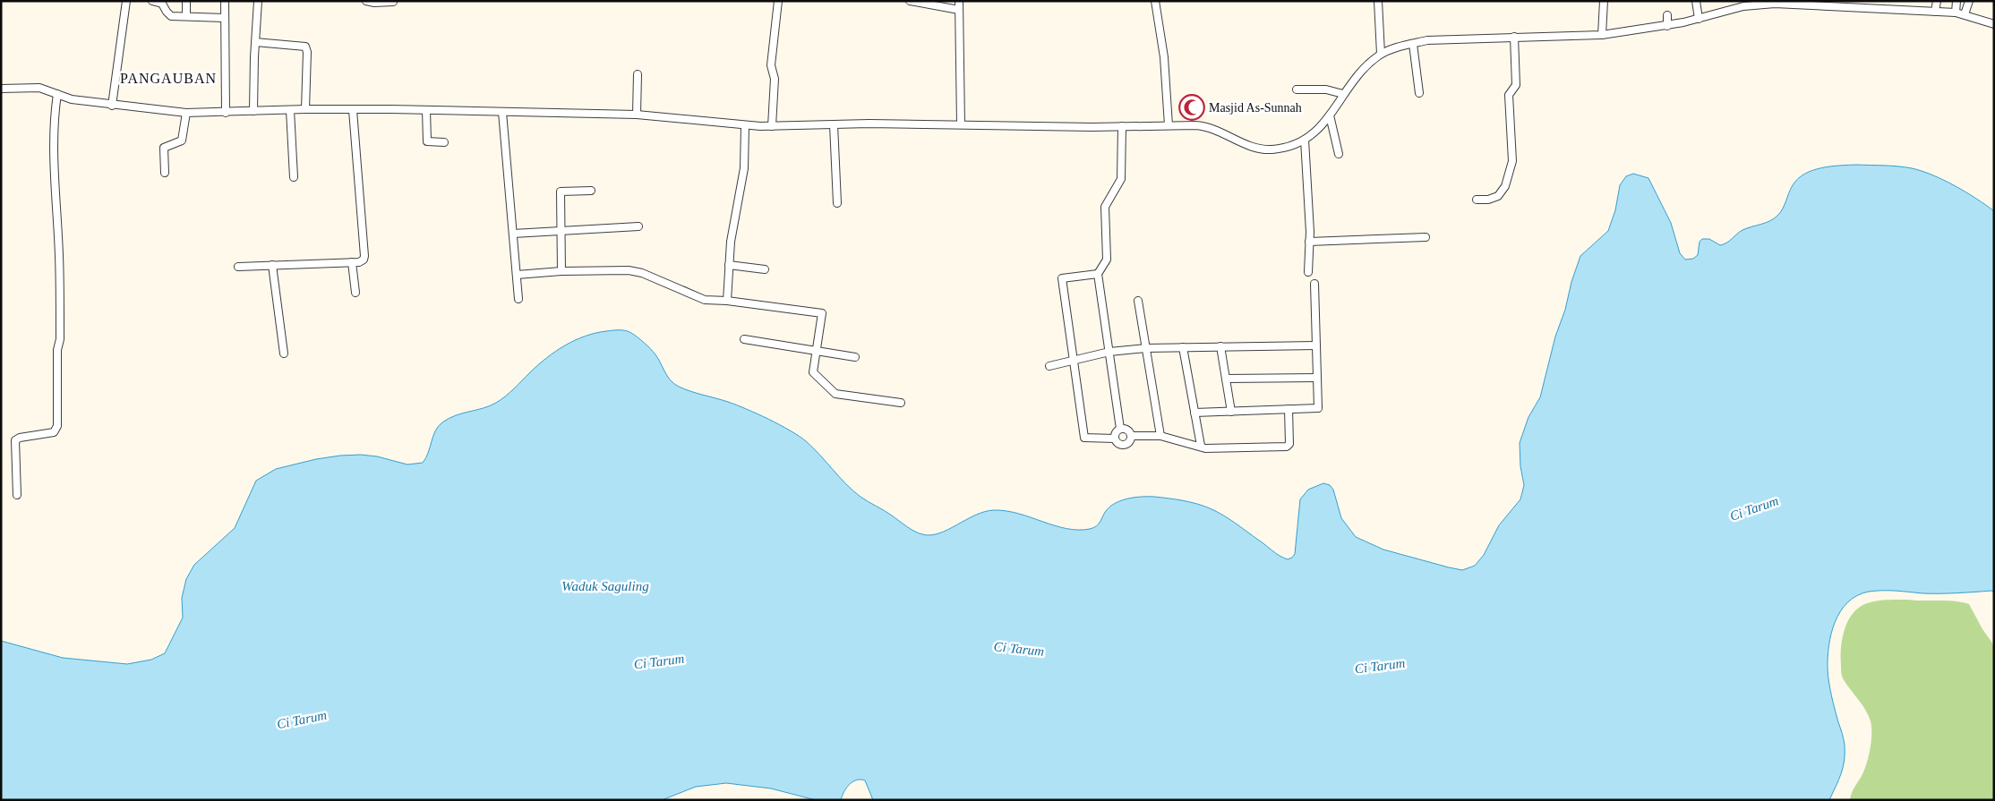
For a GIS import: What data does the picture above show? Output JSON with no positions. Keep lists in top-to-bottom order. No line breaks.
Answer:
{"districts":["PANGAUBAN"],"water":["Ci Tarum","Waduk Saguling"],"places":{"mosque":["Masjid As-Sunnah"]}}
